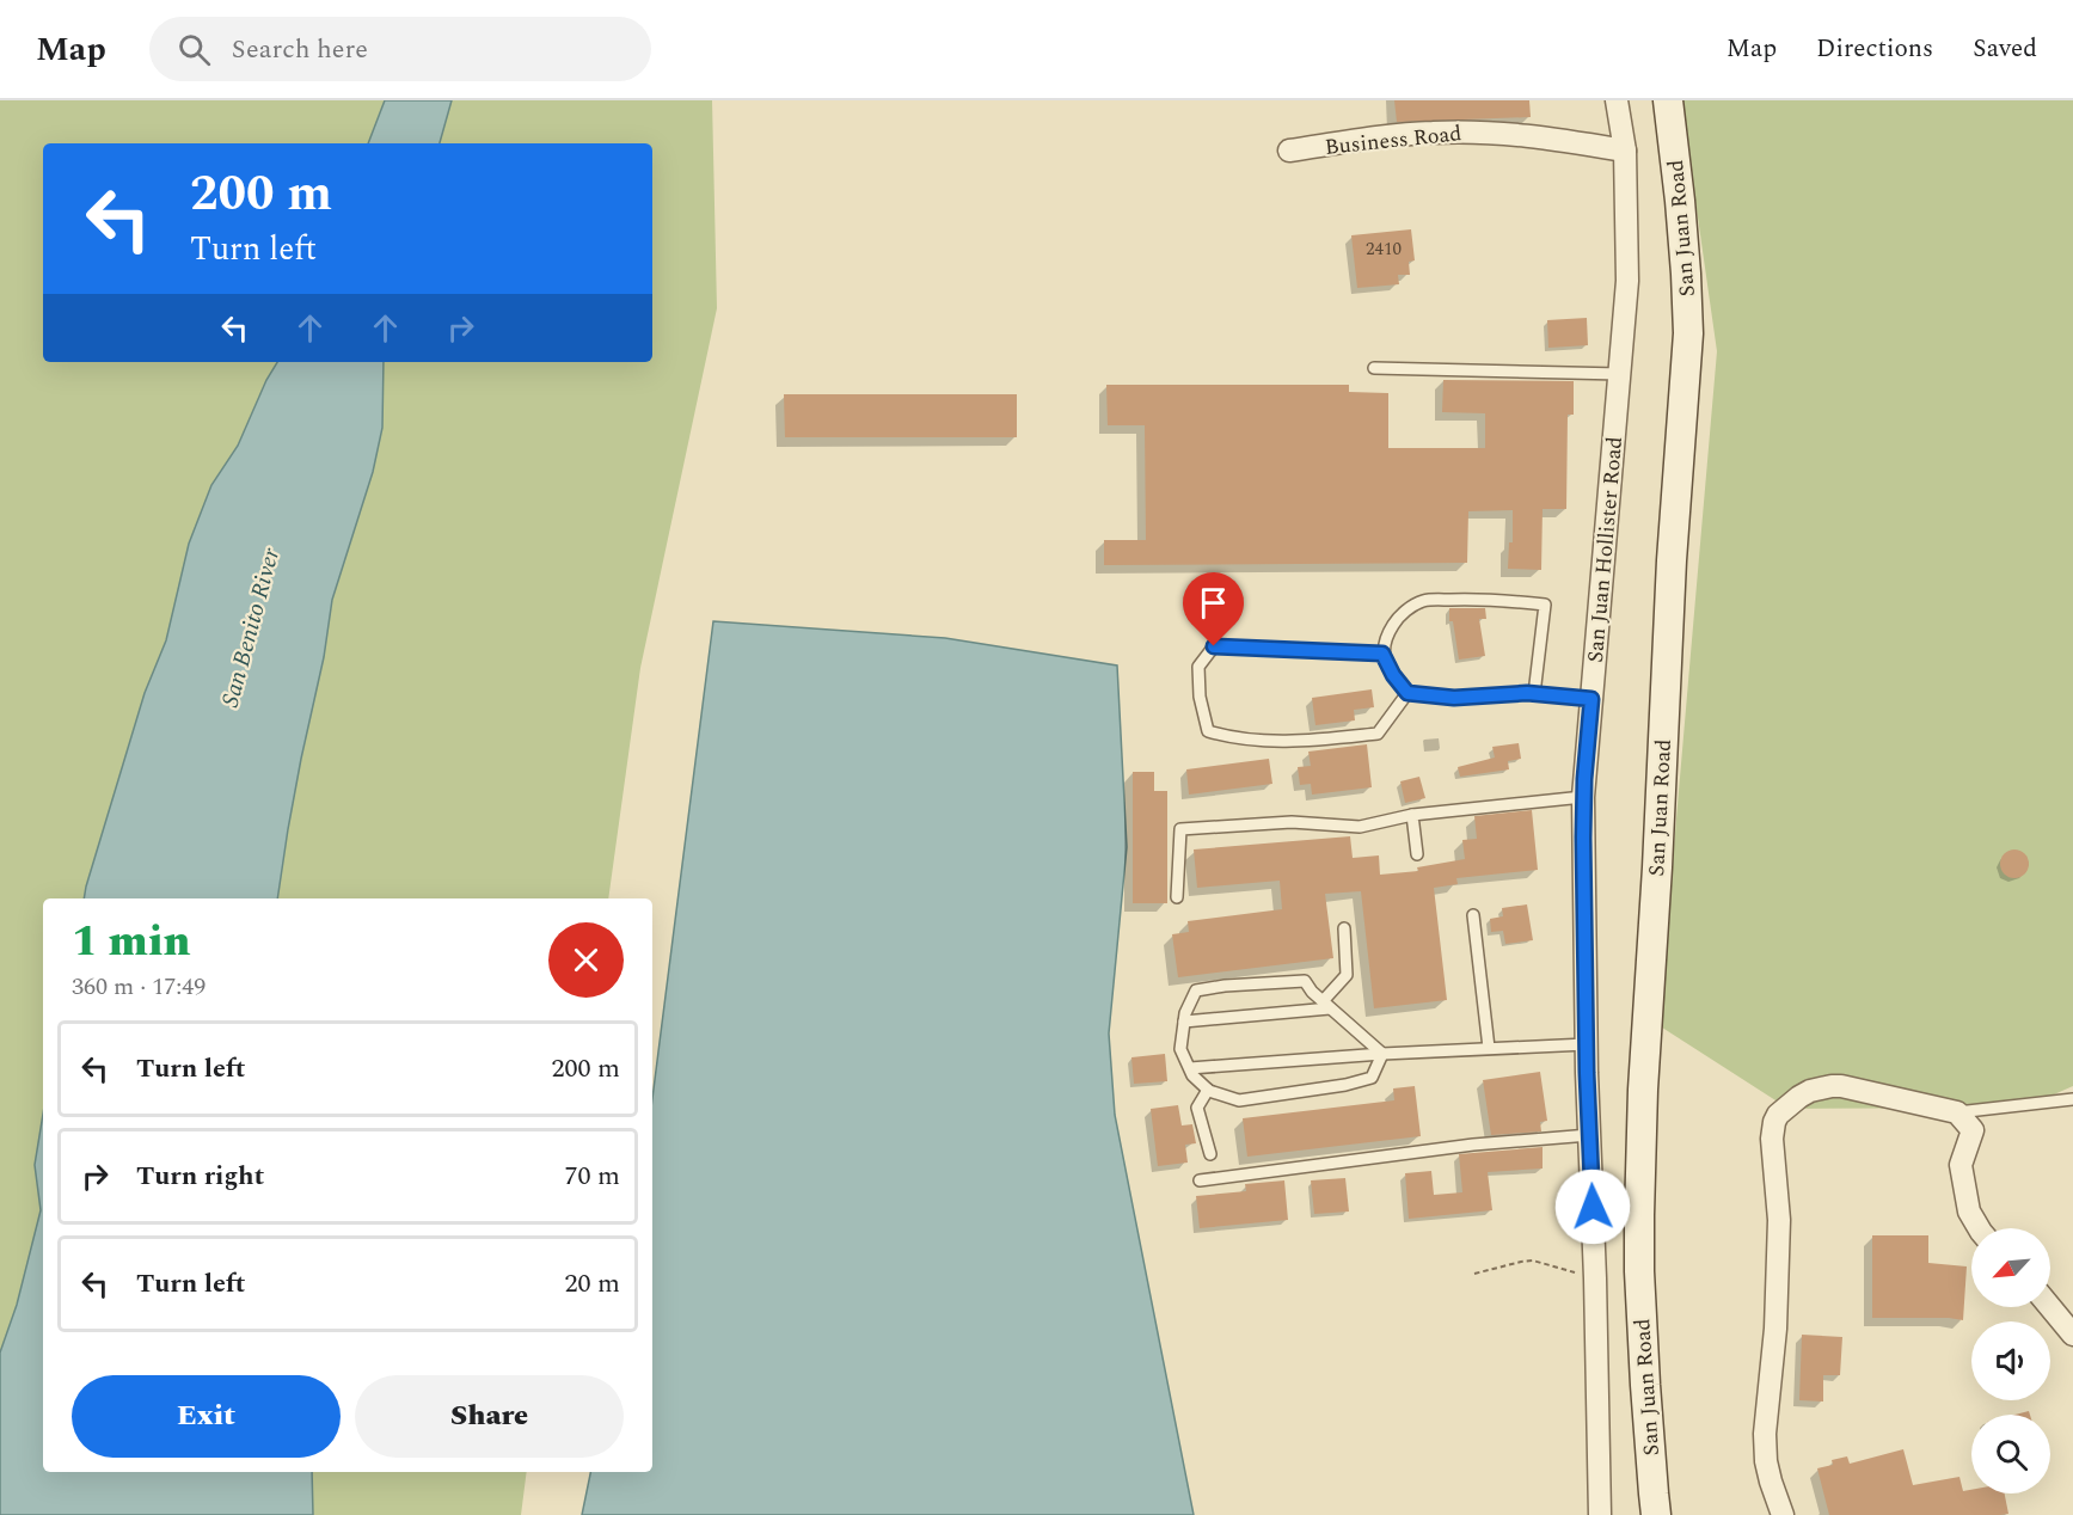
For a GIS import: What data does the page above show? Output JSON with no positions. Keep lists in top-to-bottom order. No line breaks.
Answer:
{"streets":{"main road":["San Juan Road"],"street":["Business Road","San Juan Hollister Road"]},"crossings":[["Business Road","San Juan Hollister Road"]],"water":["San Benito River"],"house_numbers":["2410"],"north":"bottom left","page":{"header":"Map","search":"Search here","nav":["Map","Directions","Saved"],"turn":["200 m","Turn left"],"heading":["1 min","360 m · 17:49"],"list":[{"name":"Turn left","value":"200 m"},{"name":"Turn right","value":"70 m"},{"name":"Turn left","value":"20 m"}],"buttons":["Exit","Share"]}}
